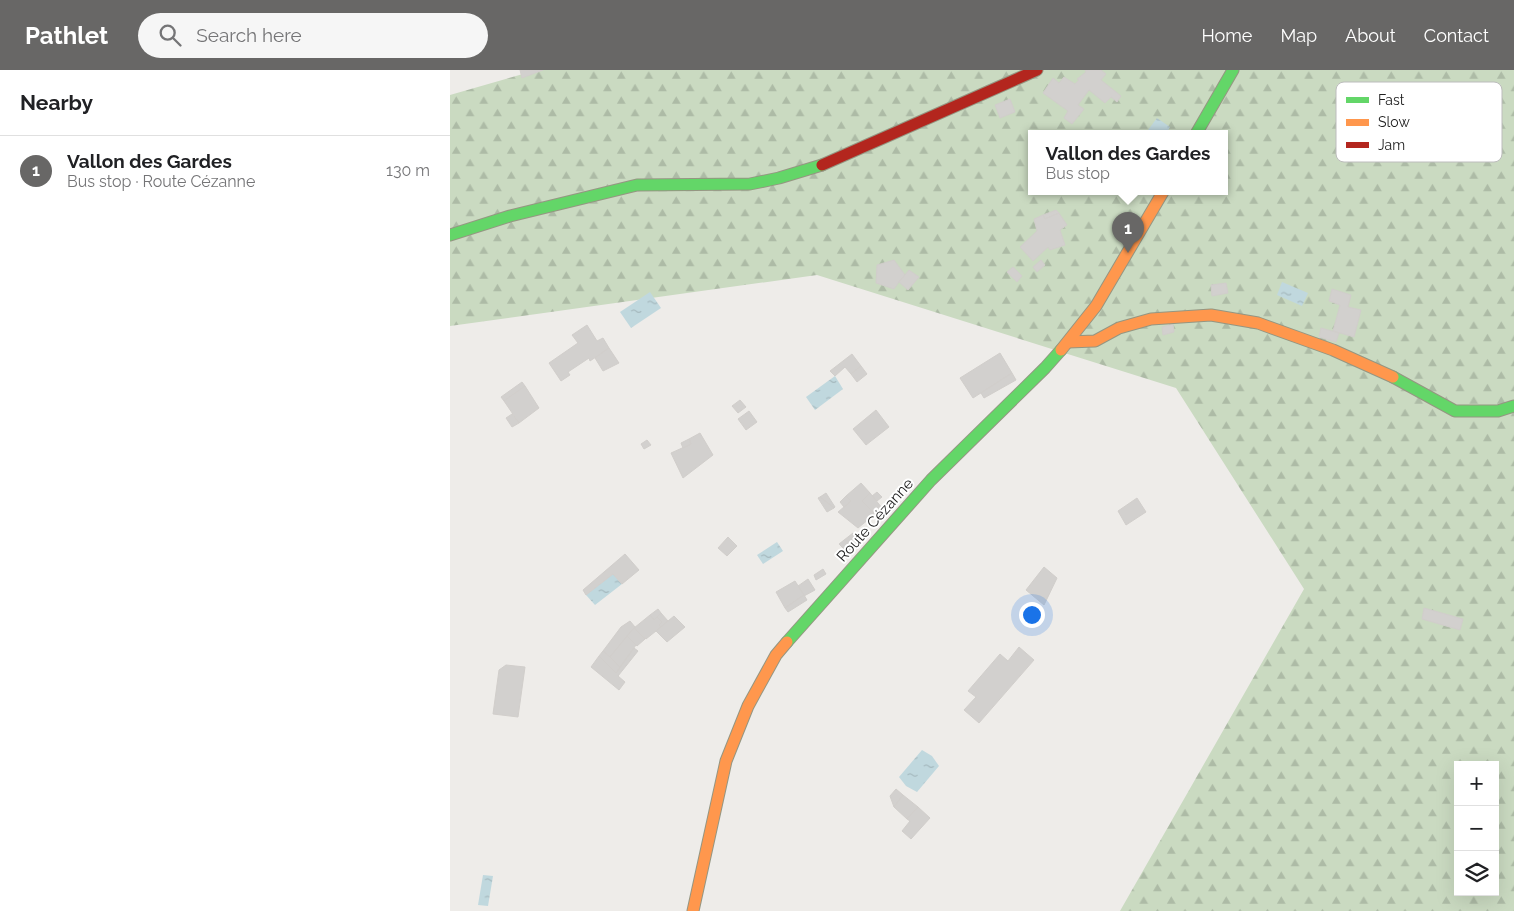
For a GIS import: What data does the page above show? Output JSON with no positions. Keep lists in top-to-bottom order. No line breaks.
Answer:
{"streets":{"street":["Route Cézanne"]},"legend":["Fast","Slow","Jam"],"page":{"header":"Pathlet","search":"Search here","nav":["Home","Map","About","Contact"],"heading":"Nearby","popup":["Vallon des Gardes","Bus stop"],"list":[{"mark":"1","name":"Vallon des Gardes","note":"Bus stop · Route Cézanne","value":"130 m"}],"pins":"1","map_buttons":["+","−"]}}
